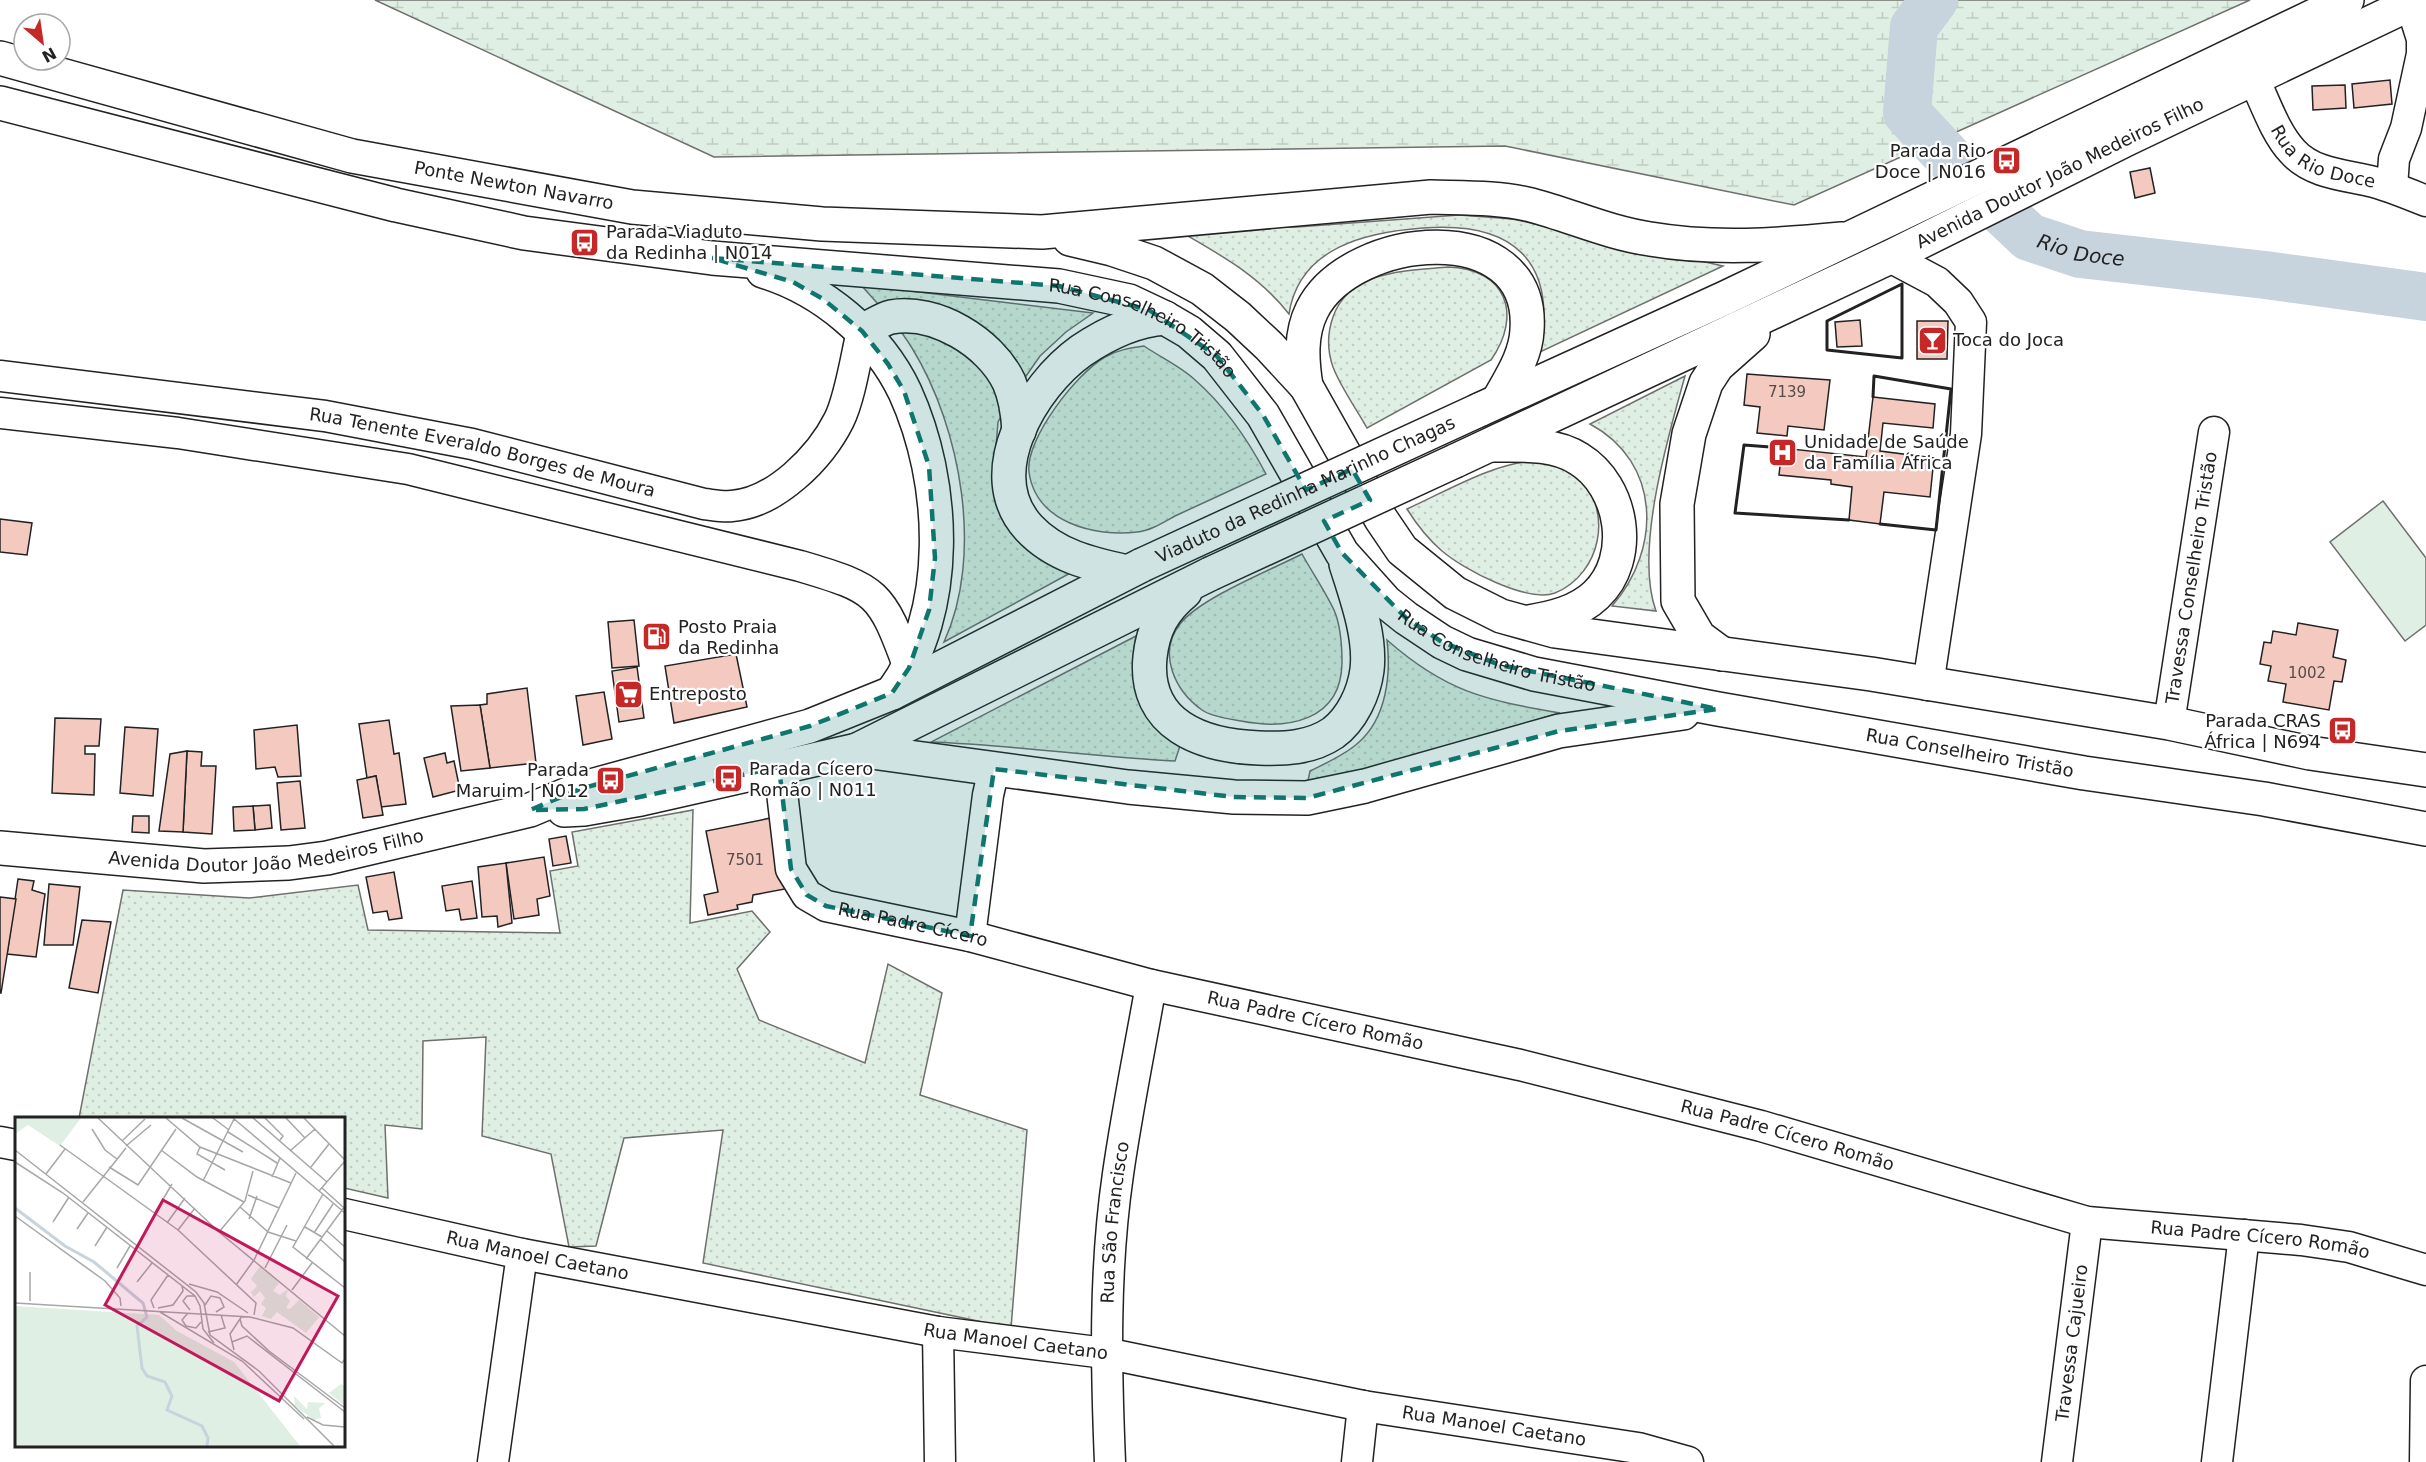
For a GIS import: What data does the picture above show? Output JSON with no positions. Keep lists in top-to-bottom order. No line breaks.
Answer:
{"streets":{"main road":["Avenida Doutor João Medeiros Filho","Ponte Newton Navarro","Rua Conselheiro Tristão","Viaduto da Redinha Marinho Chagas"],"street":["Rua Rio Doce","Rua Tenente Everaldo Borges de Moura","Travessa Conselheiro Tristão","Rua Padre Cícero","Rua Padre Cícero Romão","Rua São Francisco","Rua Manoel Caetano","Travessa Cajueiro"]},"crossings":[["Rua Rio Doce","Avenida Doutor João Medeiros Filho"],["Avenida Doutor João Medeiros Filho","Rua Tenente Everaldo Borges de Moura"],["Avenida Doutor João Medeiros Filho","Viaduto da Redinha Marinho Chagas"],["Avenida Doutor João Medeiros Filho","Rua Padre Cícero"],["Ponte Newton Navarro","Rua Conselheiro Tristão"],["Rua Conselheiro Tristão","Travessa Conselheiro Tristão"],["Rua Tenente Everaldo Borges de Moura","Viaduto da Redinha Marinho Chagas"],["Rua Padre Cícero","Rua Padre Cícero Romão"],["Rua Padre Cícero","Rua São Francisco"],["Rua Padre Cícero Romão","Rua São Francisco"],["Rua Padre Cícero Romão","Travessa Cajueiro"],["Rua São Francisco","Rua Manoel Caetano"]],"water":["Rio Doce"],"places":{"bus stop":["Parada Rio Doce | N016","Parada Viaduto da Redinha | N014","Parada CRAS África | N694","Parada Cícero Romão | N011","Parada Maruim | N012"],"bar":["Toca do Joca"],"hospital":["Unidade de Saúde da Família África"],"fuel station":["Posto Praia da Redinha"],"supermarket":["Entreposto"]},"house_numbers":["7139","1002","7501"],"north":"bottom right"}
